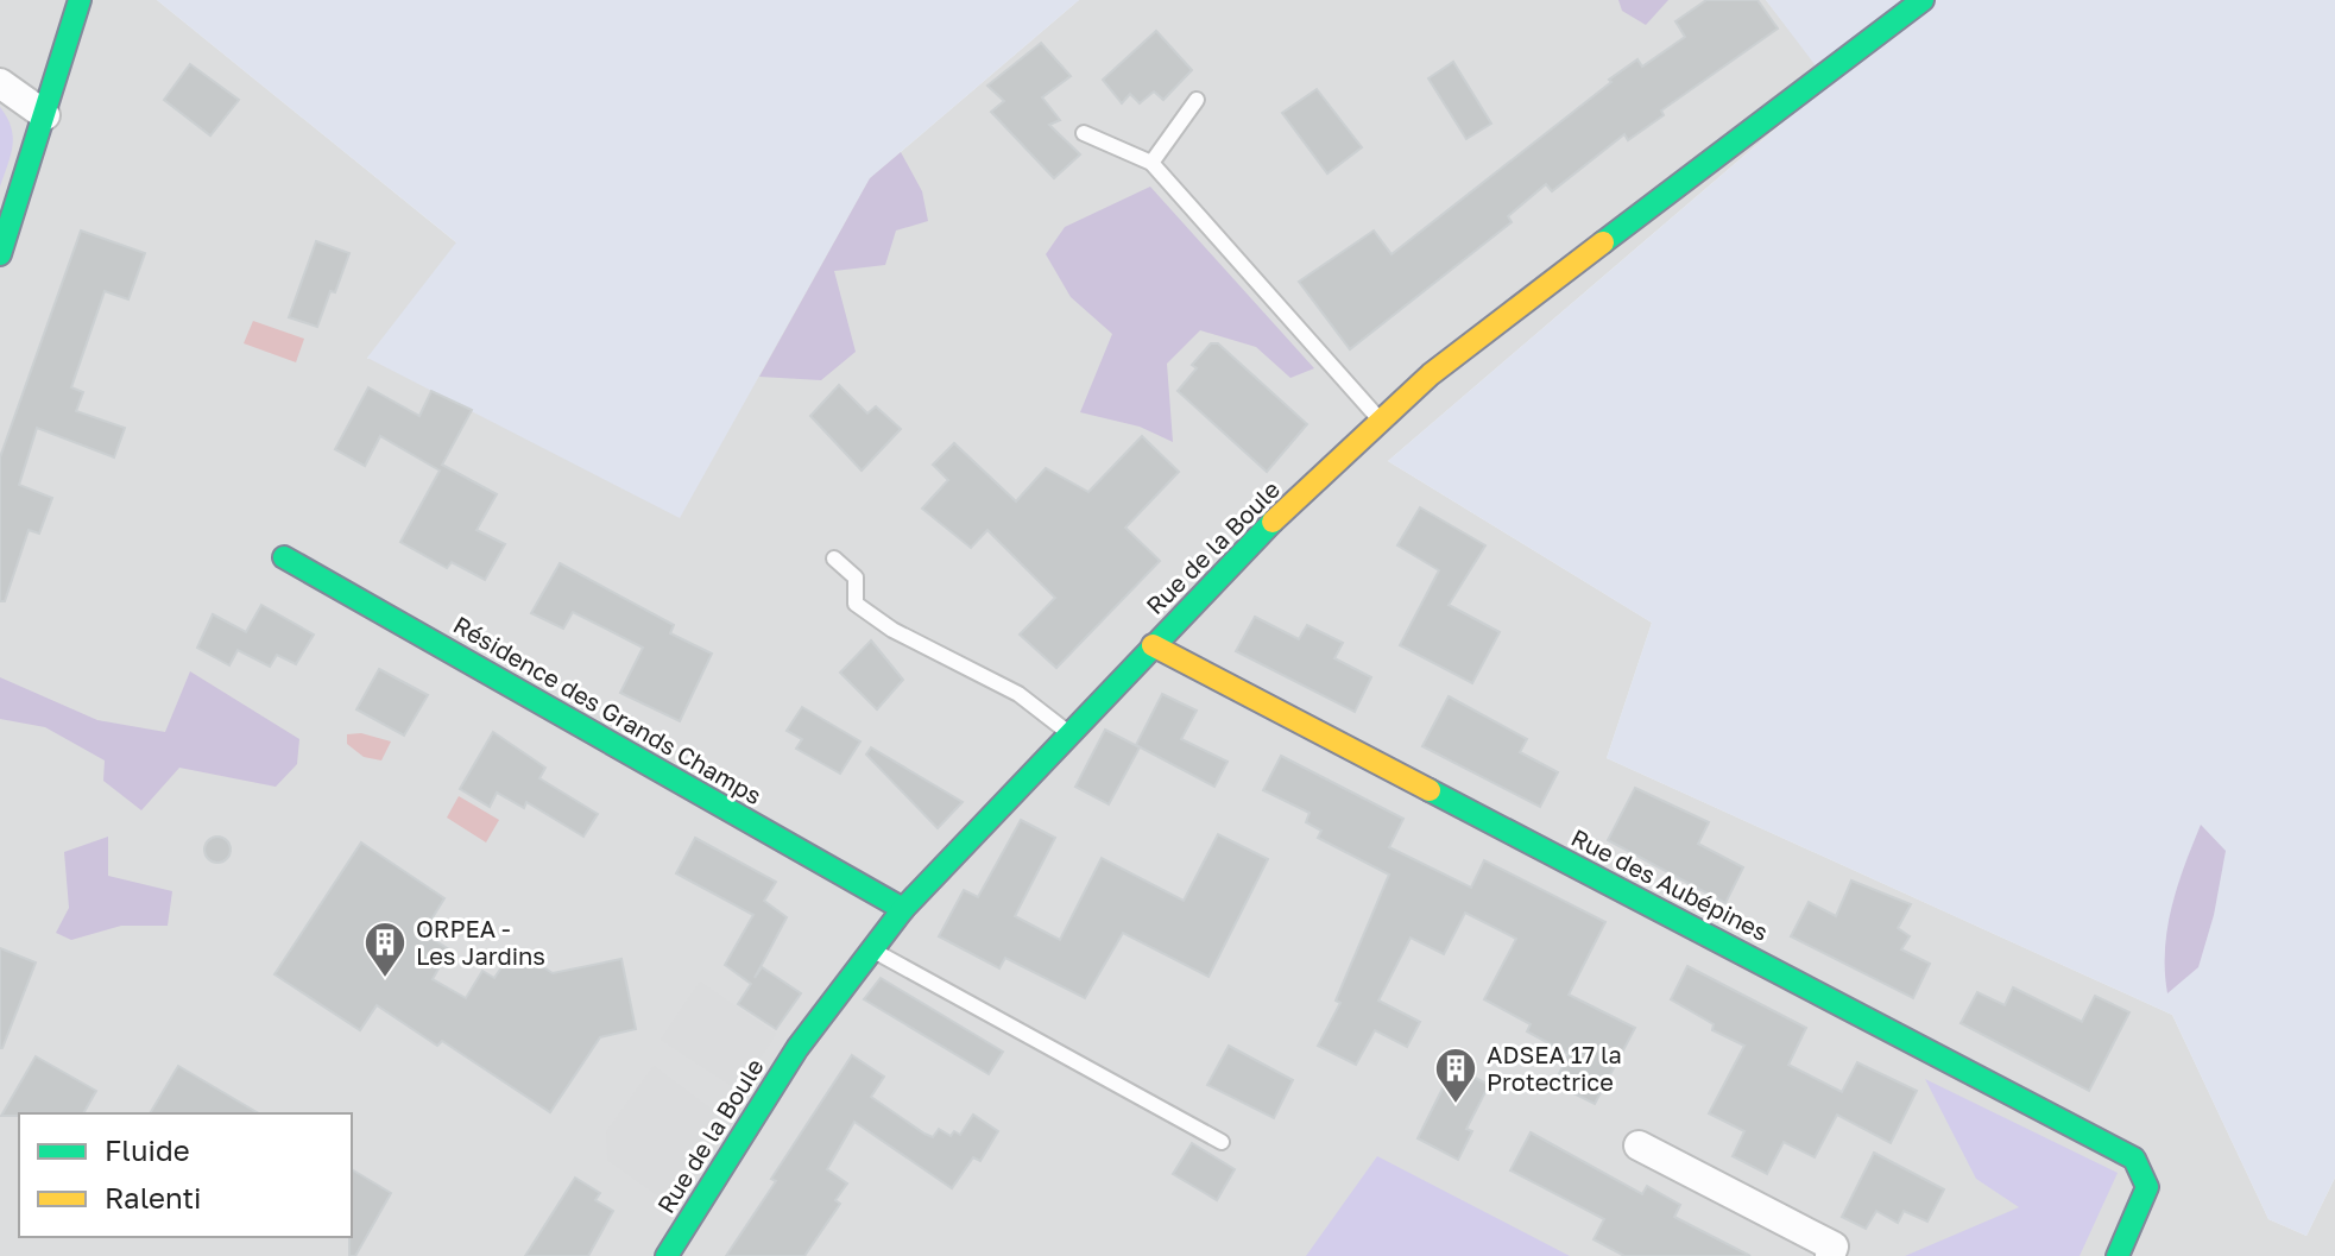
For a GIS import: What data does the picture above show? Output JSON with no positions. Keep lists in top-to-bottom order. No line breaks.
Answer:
{"streets":{"street":["Rue de la Boule","Résidence des Grands Champs","Rue des Aubépines"]},"crossings":[["Rue de la Boule","Résidence des Grands Champs"],["Rue de la Boule","Rue des Aubépines"]],"places":{"building":["ORPEA - Les Jardins","ADSEA 17 la Protectrice"]},"legend":["Fluide","Ralenti"]}
